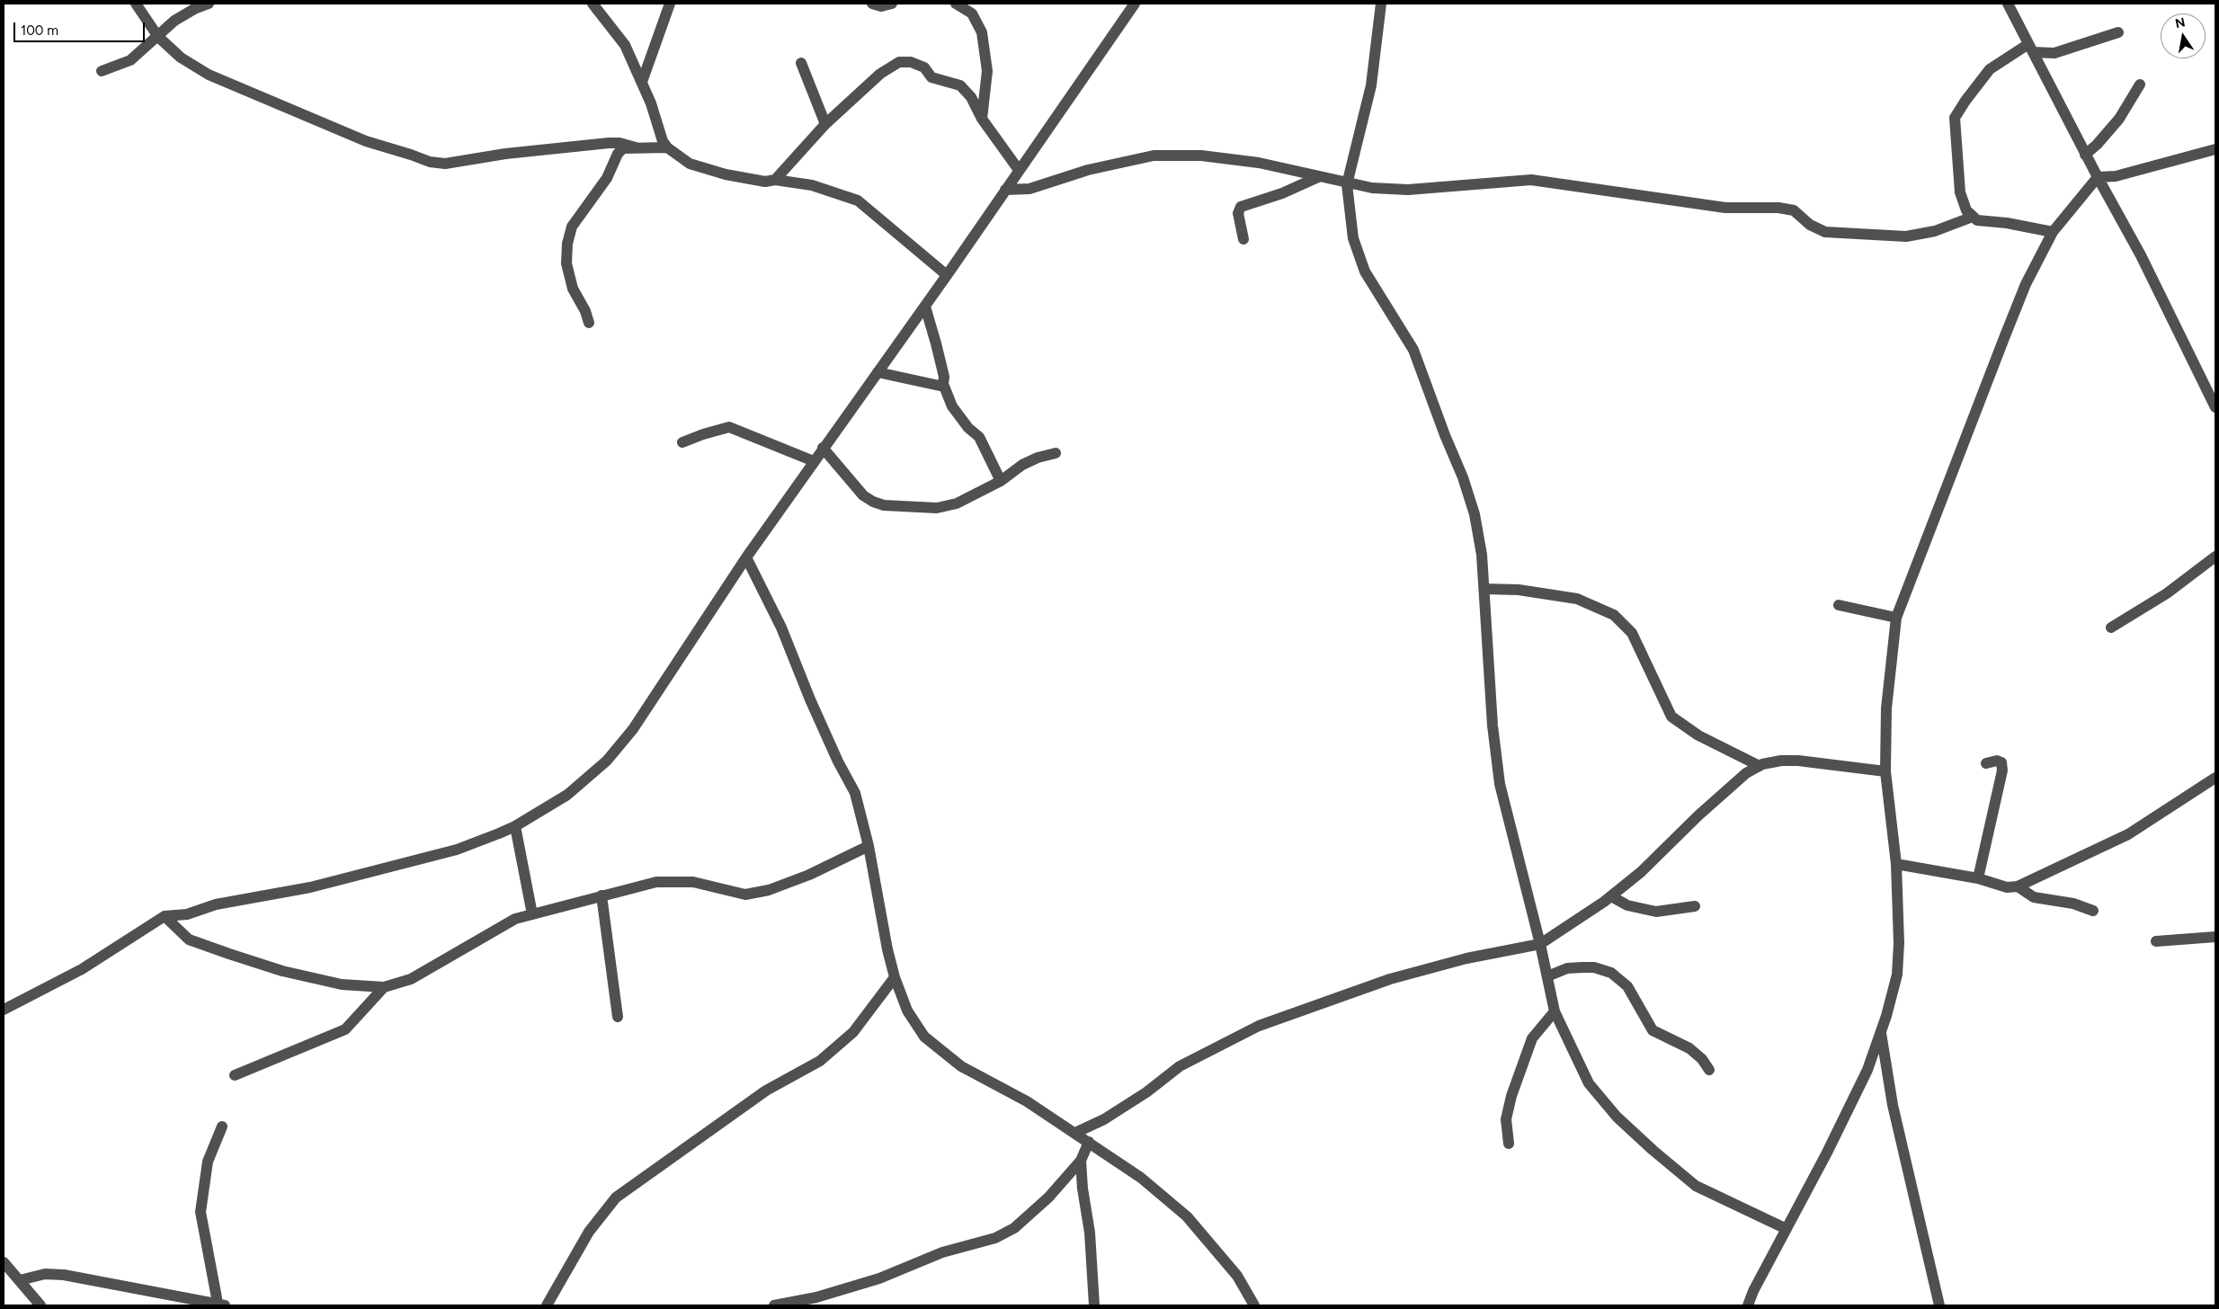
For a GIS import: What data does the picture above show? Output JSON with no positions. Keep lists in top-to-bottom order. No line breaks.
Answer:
{"scale_bar":"100 m","north":"top"}
